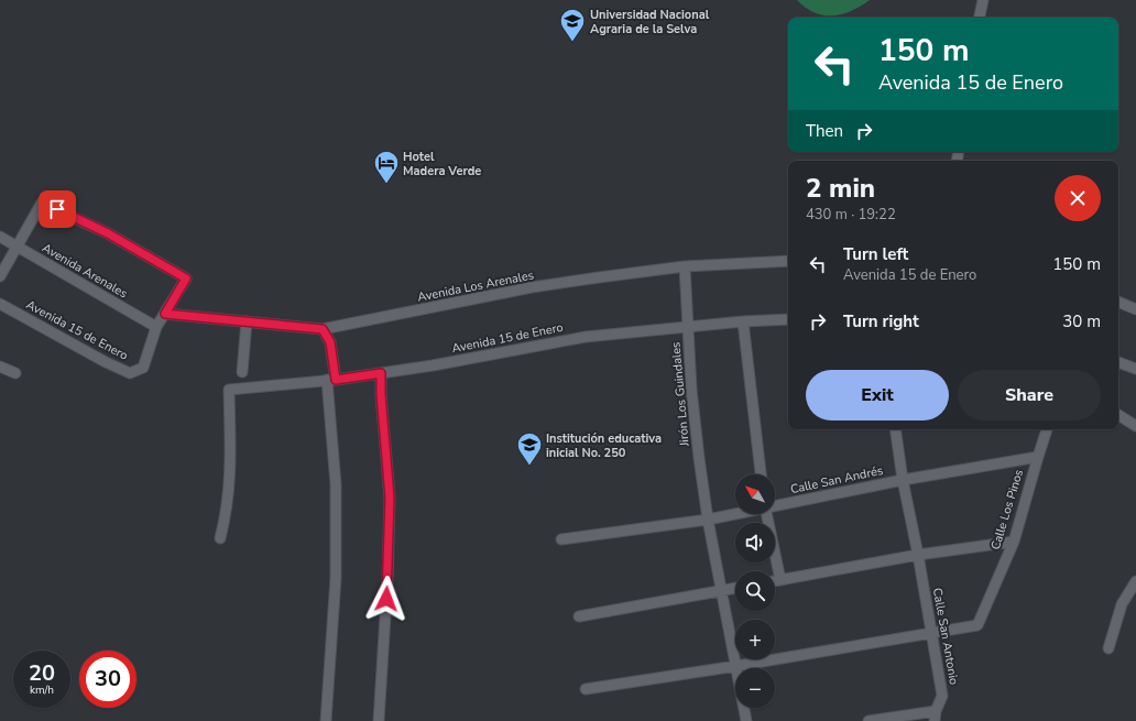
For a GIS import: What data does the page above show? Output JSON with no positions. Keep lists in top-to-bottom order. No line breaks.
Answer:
{"streets":{"street":["Avenida Arenales","Avenida Los Arenales","Avenida 15 de Enero","Jirón Los Guindales","Calle San Andrés","Calle Los Pinos","Calle San Antonio"]},"crossings":[["Avenida Arenales","Avenida 15 de Enero"],["Avenida Los Arenales","Jirón Los Guindales"],["Avenida 15 de Enero","Jirón Los Guindales"],["Jirón Los Guindales","Calle San Andrés"],["Calle San Andrés","Calle Los Pinos"],["Calle San Andrés","Calle San Antonio"],["Calle Los Pinos","Calle San Antonio"]],"places":{"school or university":["Universidad Nacional Agraria de la Selva","Institución educativa inicial No. 250"],"hotel":["Hotel Madera Verde"]},"north":"top left","page":{"turn":["150 m","Avenida 15 de Enero"],"then":"Then","heading":["2 min","430 m · 19:22"],"list":[{"name":"Turn left","note":"Avenida 15 de Enero","value":"150 m"},{"name":"Turn right","value":"30 m"}],"buttons":["Exit","Share"],"map_buttons":["+","−"],"speed":"20 km/h","limit":"30"}}
